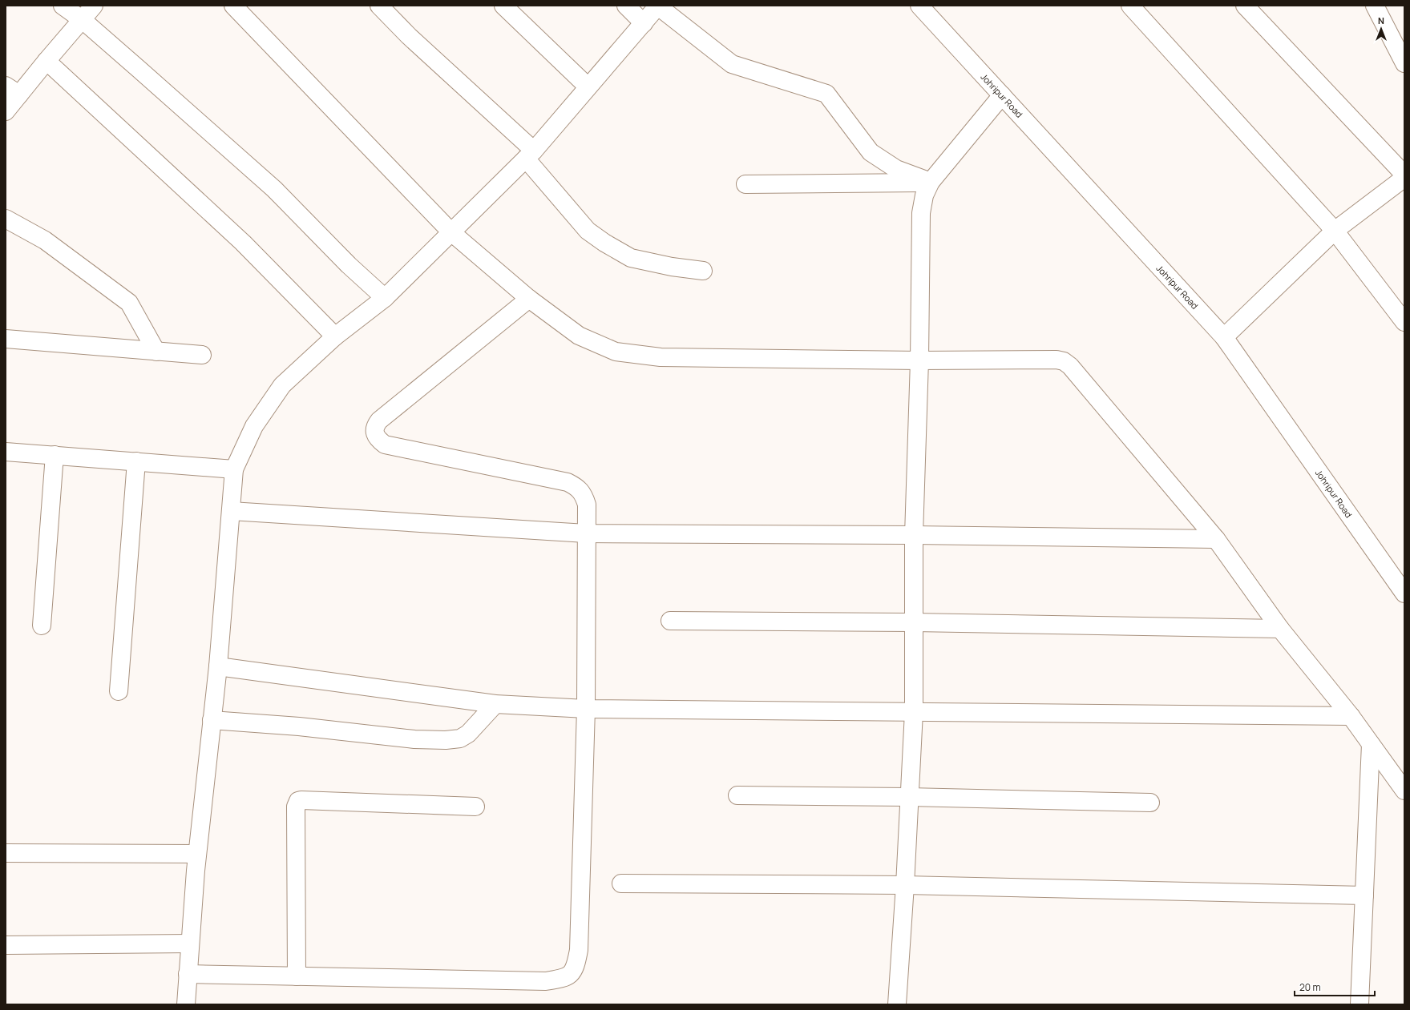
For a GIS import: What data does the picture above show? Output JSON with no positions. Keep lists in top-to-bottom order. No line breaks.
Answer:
{"streets":{"street":["Johripur Road"]},"scale_bar":"20 m","north":"top"}
